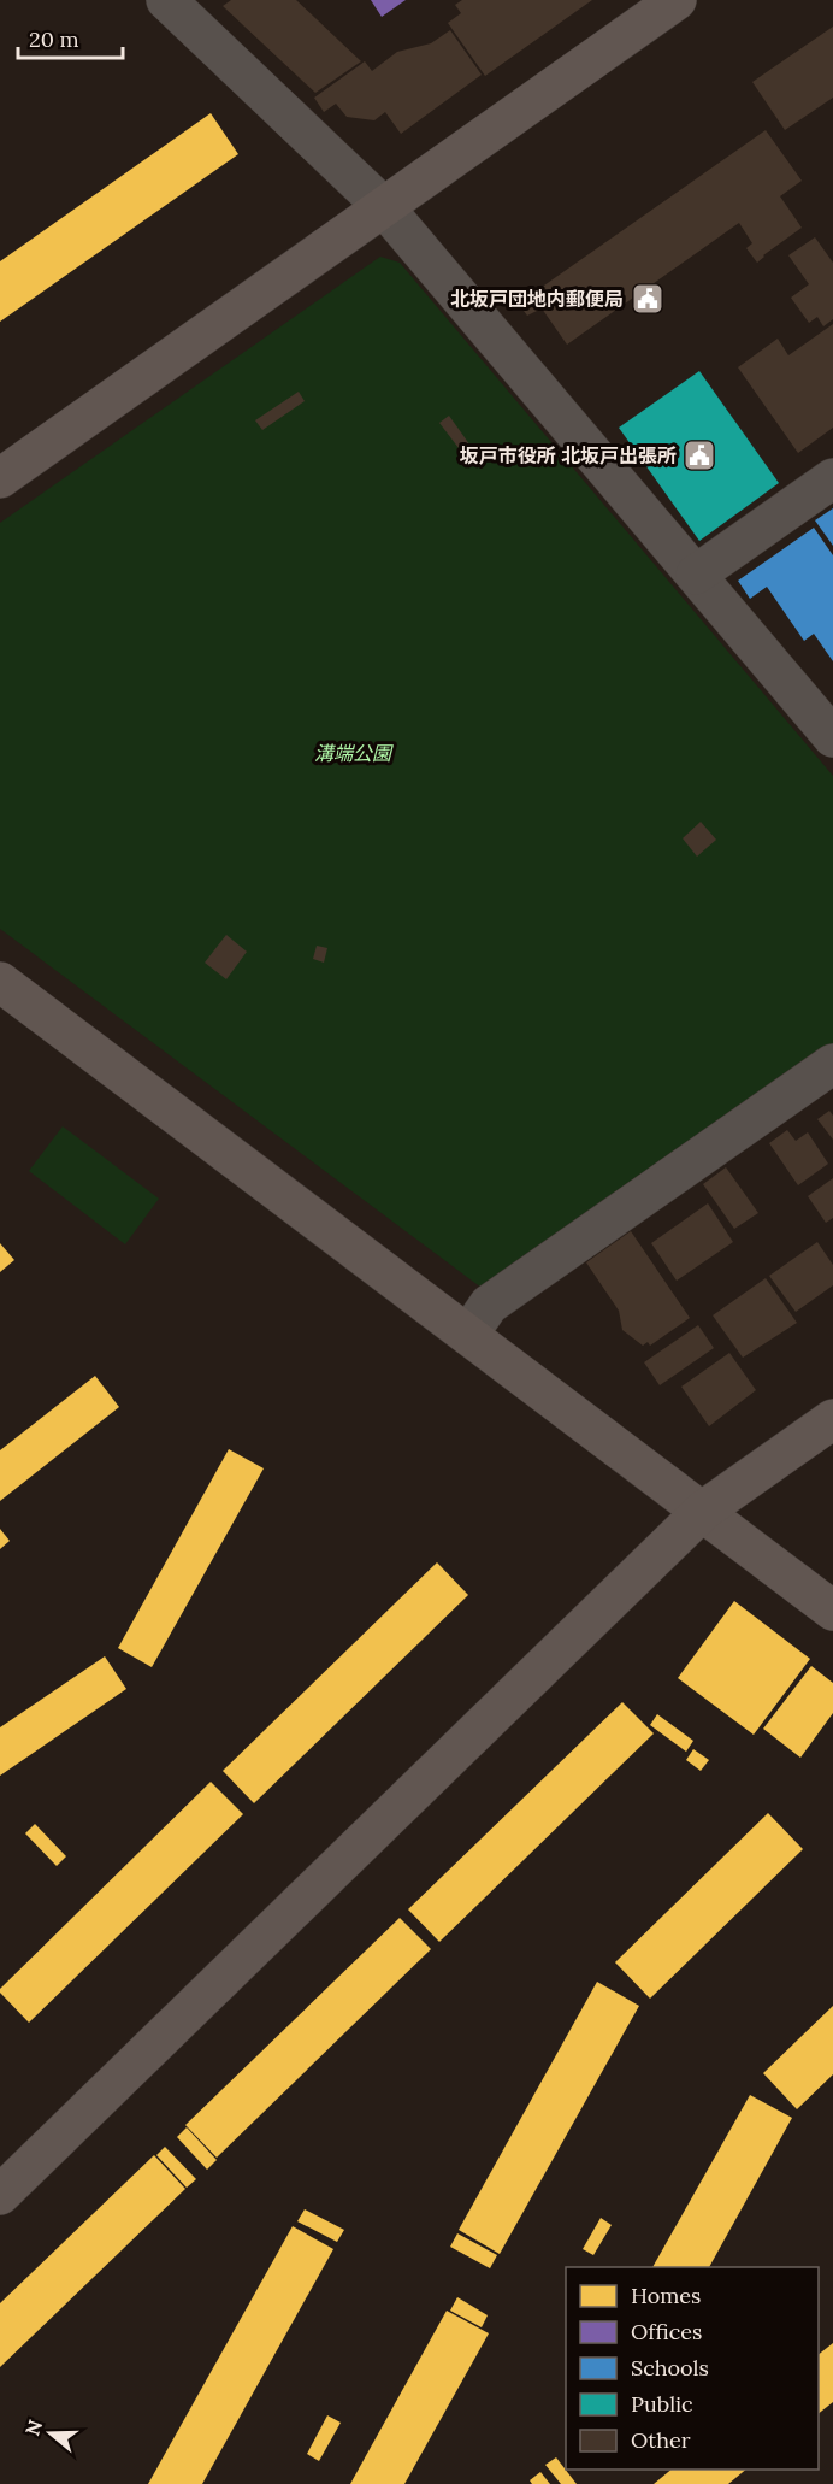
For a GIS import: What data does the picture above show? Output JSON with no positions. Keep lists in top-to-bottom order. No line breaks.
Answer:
{"parks":["溝端公園"],"places":{"public building":["北坂戸団地内郵便局","坂戸市役所 北坂戸出張所"]},"legend":["Homes","Offices","Schools","Public","Other"],"scale_bar":"20 m","north":"left"}
